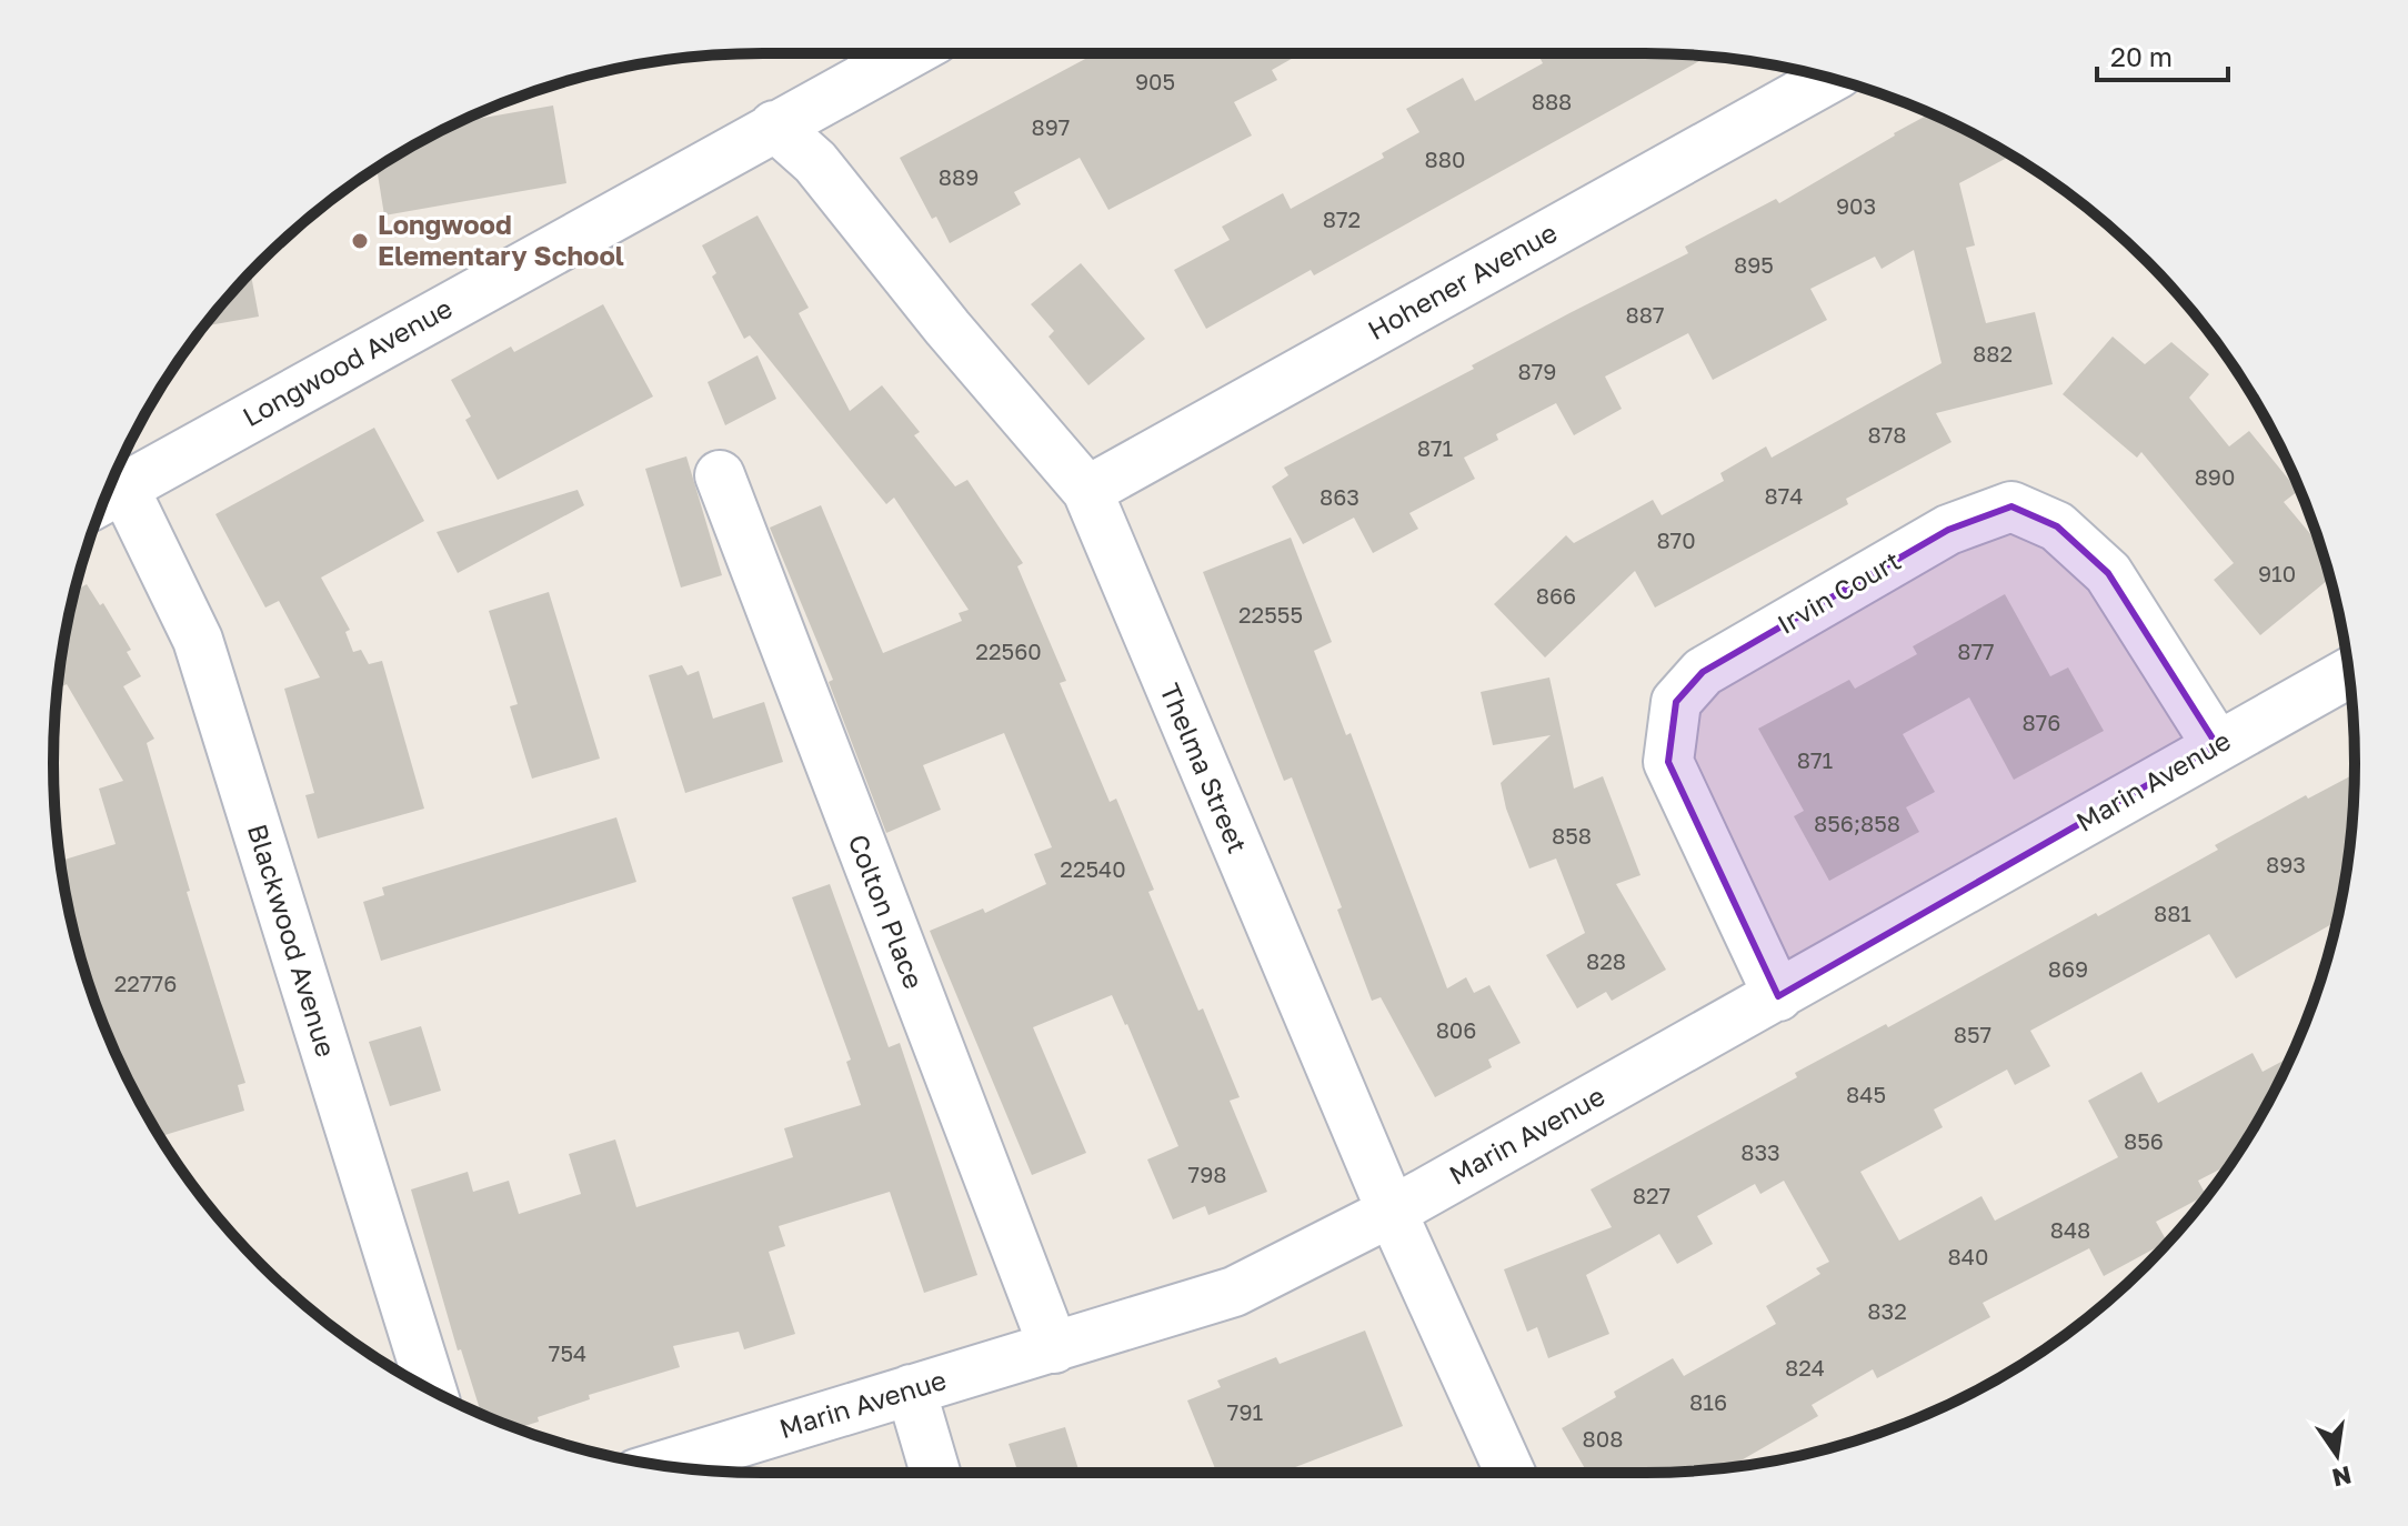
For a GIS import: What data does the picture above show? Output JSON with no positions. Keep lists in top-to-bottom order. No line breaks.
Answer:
{"streets":{"street":["Hohener Avenue","Longwood Avenue","Irvin Court","Thelma Street","Marin Avenue","Colton Place","Blackwood Avenue"]},"crossings":[["Hohener Avenue","Thelma Street"],["Longwood Avenue","Thelma Street"],["Longwood Avenue","Blackwood Avenue"],["Irvin Court","Marin Avenue"],["Thelma Street","Marin Avenue"],["Marin Avenue","Colton Place"]],"places":["Longwood Elementary School"],"house_numbers":["905","888","897","880","889","903","872","895","887","882","879","878","871","890","874","863","870","910","866","22555","22560","877","876","871","856;858","858","893","22540","881","828","869","22776","806","857","845","856","833","798","827","848","840","832","754","824","816","791","808"],"scale_bar":"20 m","north":"bottom"}
